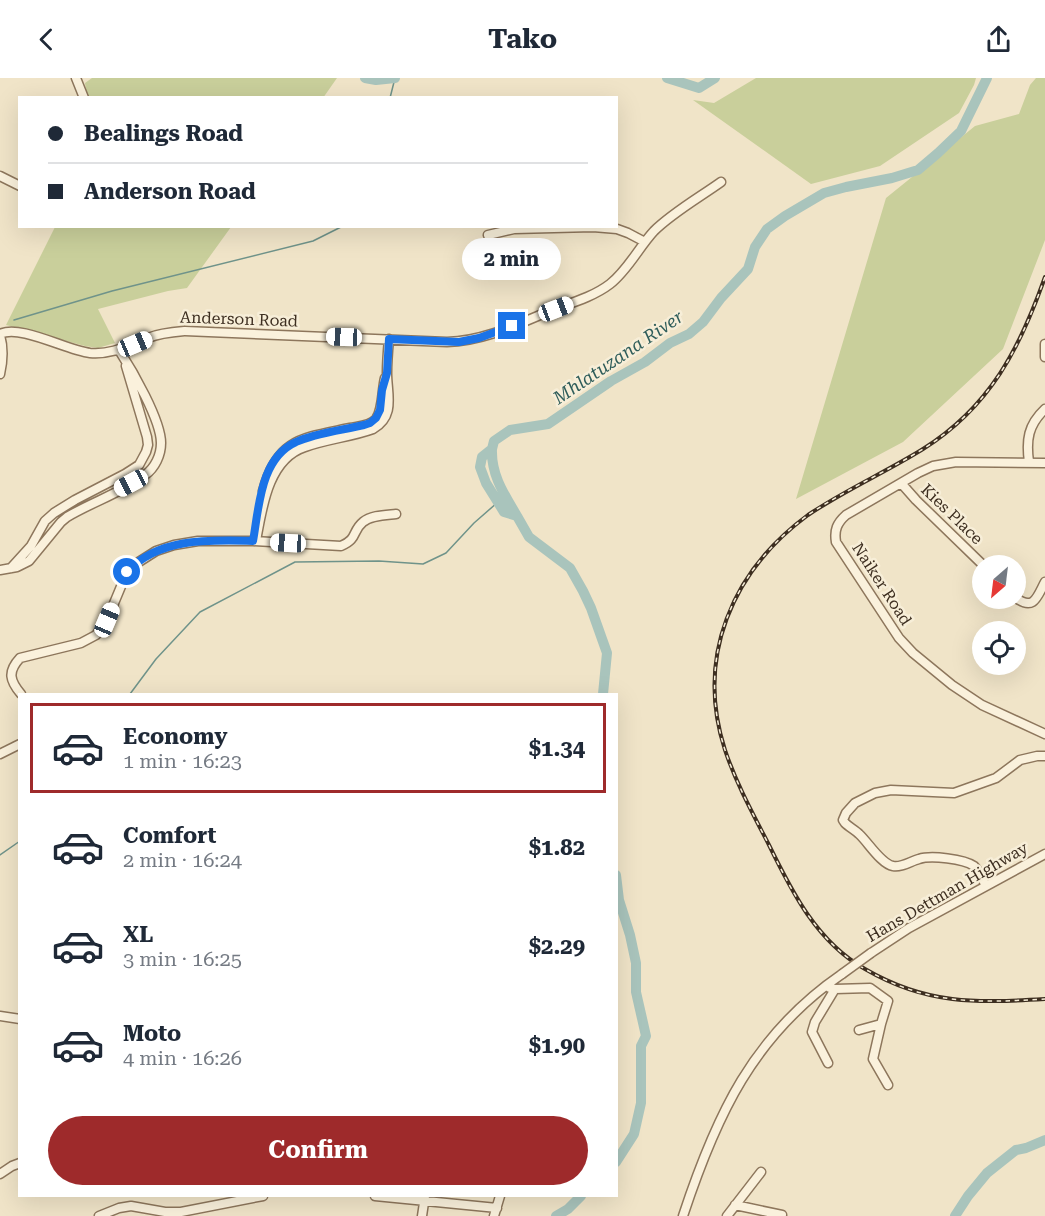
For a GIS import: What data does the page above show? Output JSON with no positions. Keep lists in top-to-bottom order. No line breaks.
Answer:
{"streets":{"street":["Anderson Road","Kies Place","Naiker Road","Hans Dettman Highway"]},"crossings":[["Kies Place","Naiker Road"]],"water":["Mhlatuzana River"],"north":"bottom left","page":{"header":"Tako","banner":["Bealings Road","Anderson Road"],"bubble":"2 min","list":[{"name":"Economy","note":"1 min · 16:23","value":"$1.34"},{"name":"Comfort","note":"2 min · 16:24","value":"$1.82"},{"name":"XL","note":"3 min · 16:25","value":"$2.29"},{"name":"Moto","note":"4 min · 16:26","value":"$1.90"}],"buttons":"Confirm"}}
